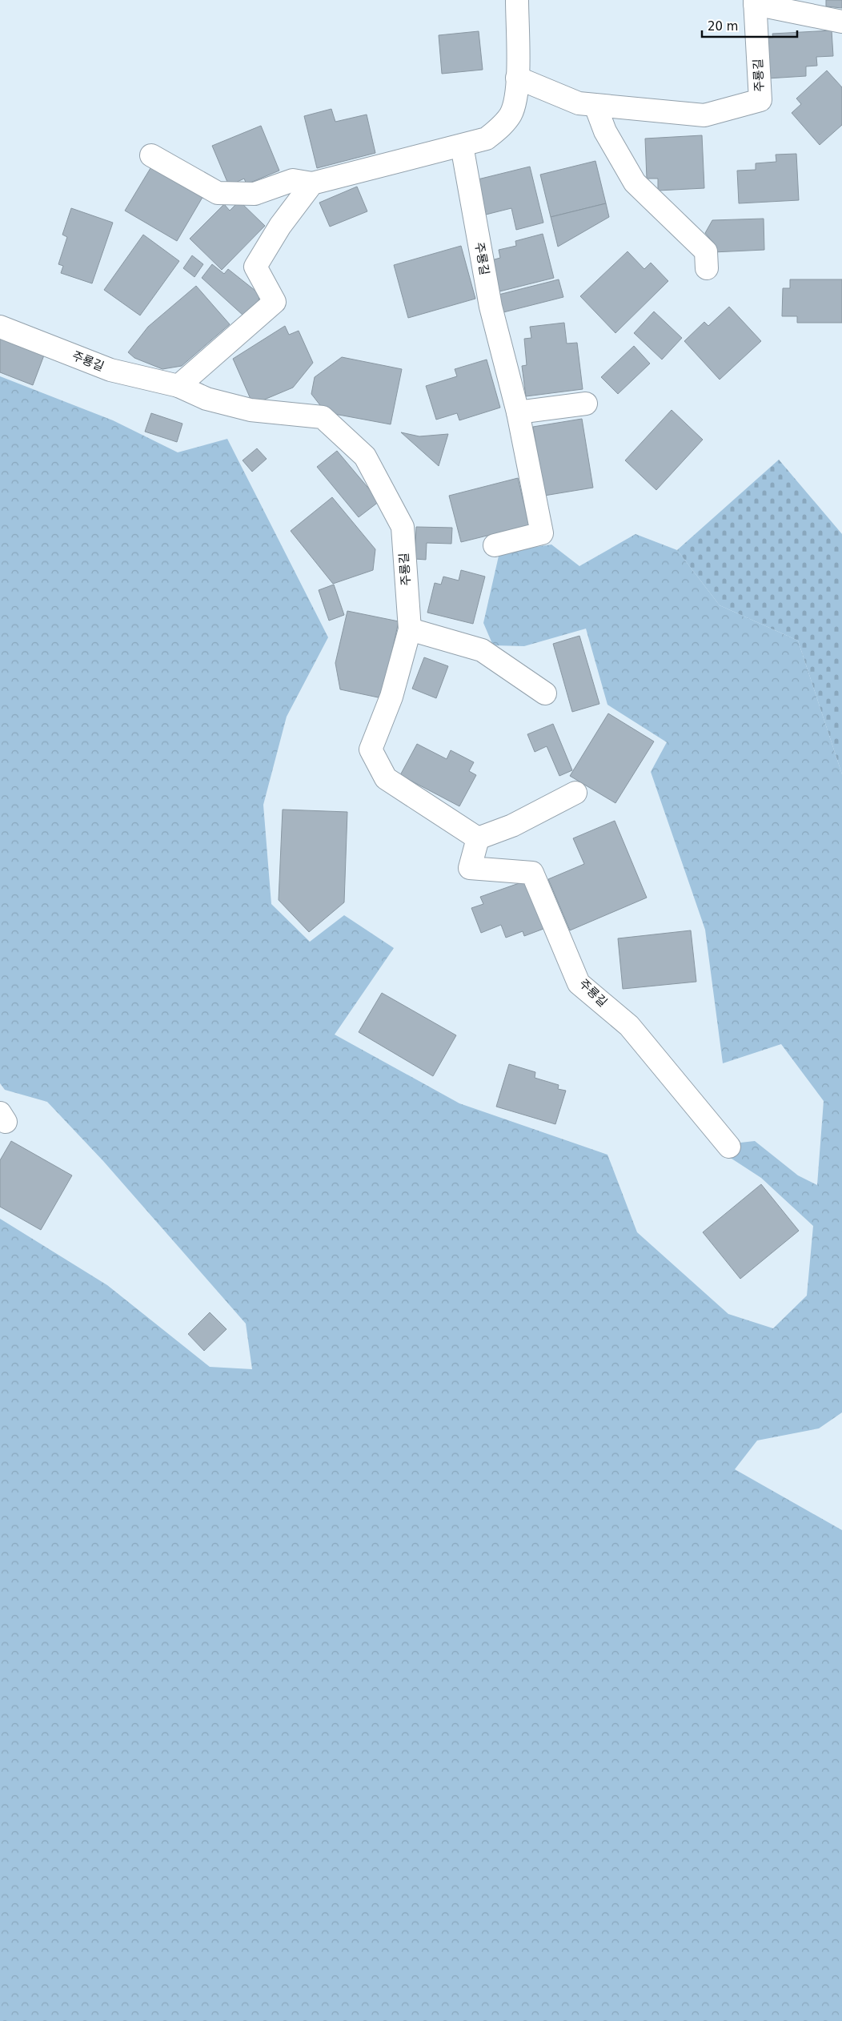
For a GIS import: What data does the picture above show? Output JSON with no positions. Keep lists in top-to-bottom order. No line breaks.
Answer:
{"streets":{"street":["주룡길"]},"scale_bar":"20 m"}
